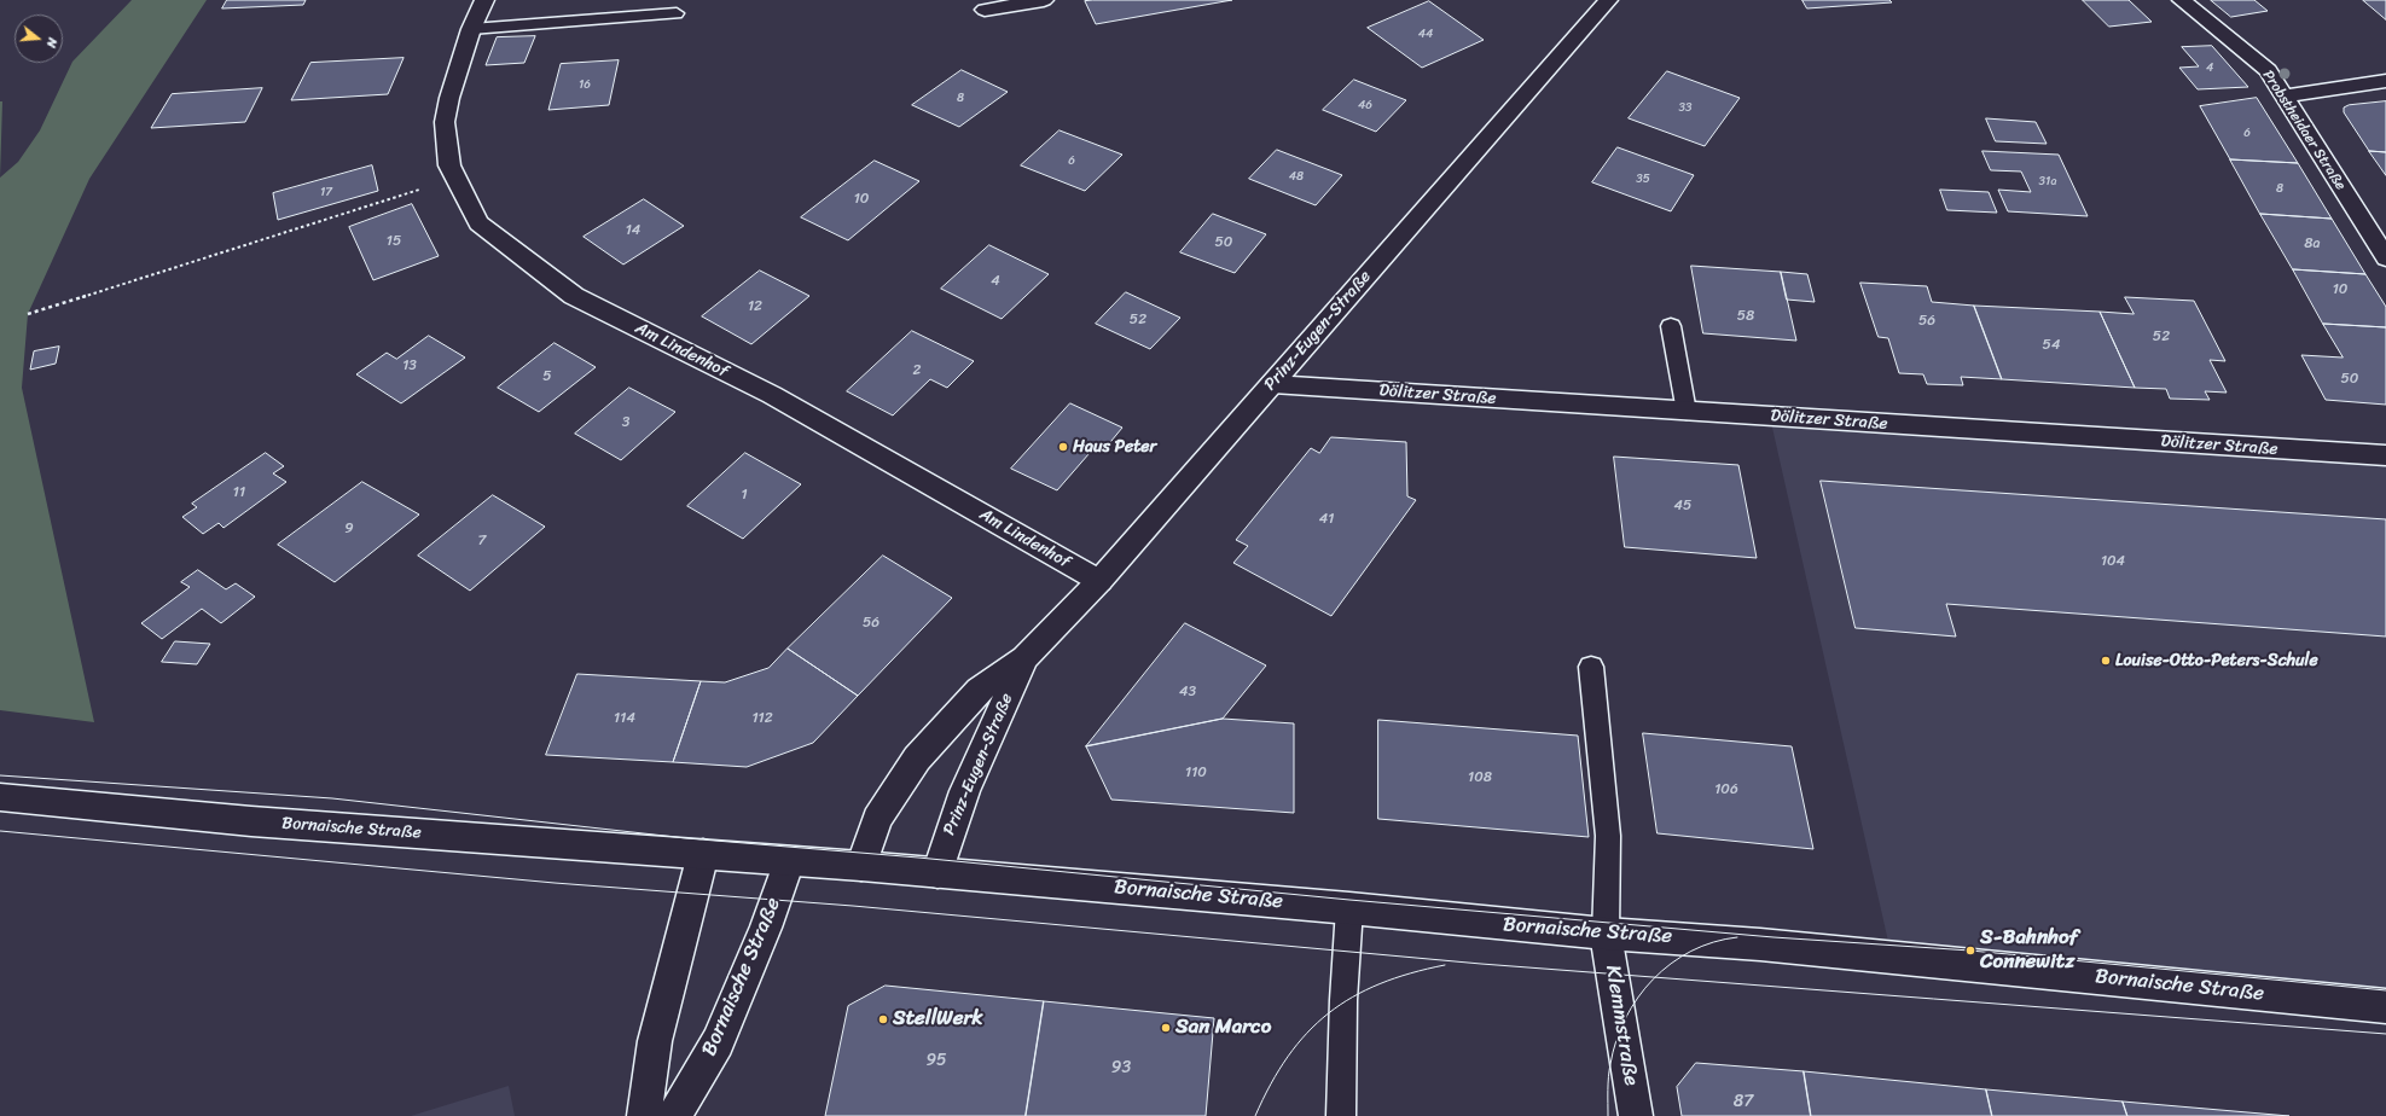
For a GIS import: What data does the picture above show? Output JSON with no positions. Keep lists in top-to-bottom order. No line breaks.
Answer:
{"streets":{"street":["Probstheidaer Straße","Prinz-Eugen-Straße","Am Lindenhof","Dölitzer Straße","Bornaische Straße","Klemmstraße"]},"crossings":[["Prinz-Eugen-Straße","Am Lindenhof"],["Prinz-Eugen-Straße","Dölitzer Straße"],["Prinz-Eugen-Straße","Bornaische Straße"],["Bornaische Straße","Klemmstraße"]],"places":["Haus Peter","Louise-Otto-Peters-Schule","S-Bahnhof Connewitz","StellWerk","San Marco"],"house_numbers":["44","4","16","8","46","33","6","6","48","35","31a","8","17","10","14","15","50","8a","4","10","12","58","52","56","52","54","13","2","5","50","3","11","1","45","41","9","7","104","56","43","114","112","110","108","106","95","93","87"],"north":"right"}
